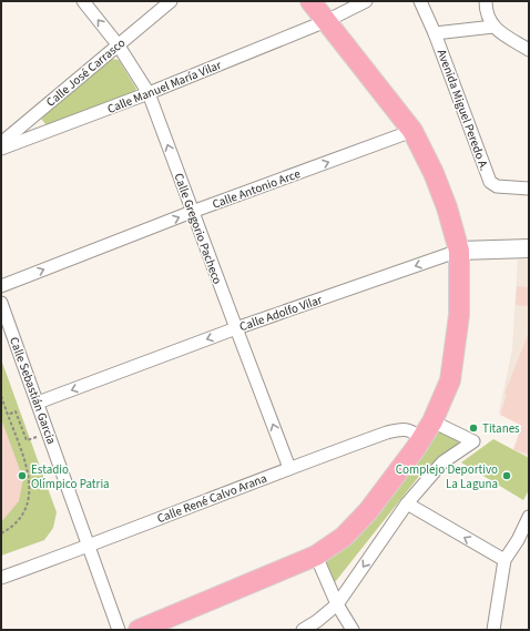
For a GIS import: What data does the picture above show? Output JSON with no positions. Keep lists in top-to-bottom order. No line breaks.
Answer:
{"streets":{"main road":["Calle Adolfo Vilar"],"street":["Calle José Carrasco","Calle Manuel María Vilar","Avenida Miguel Peredo A.","Calle Antonio Arce","Calle Gregorio Pacheco","Calle Sebastián Garcia","Calle René Calvo Arana"]},"crossings":[["Calle José Carrasco","Calle Gregorio Pacheco"],["Calle Manuel María Vilar","Calle Gregorio Pacheco"],["Calle Antonio Arce","Calle Gregorio Pacheco"],["Calle Gregorio Pacheco","Calle Adolfo Vilar"],["Calle Gregorio Pacheco","Calle René Calvo Arana"],["Calle Adolfo Vilar","Calle Sebastián Garcia"],["Calle Sebastián Garcia","Calle René Calvo Arana"]],"one_way":["Calle Antonio Arce","Calle Gregorio Pacheco","Calle Adolfo Vilar"],"places":["Titanes","Estadio Olímpico Patria","Complejo Deportivo La Laguna"]}
